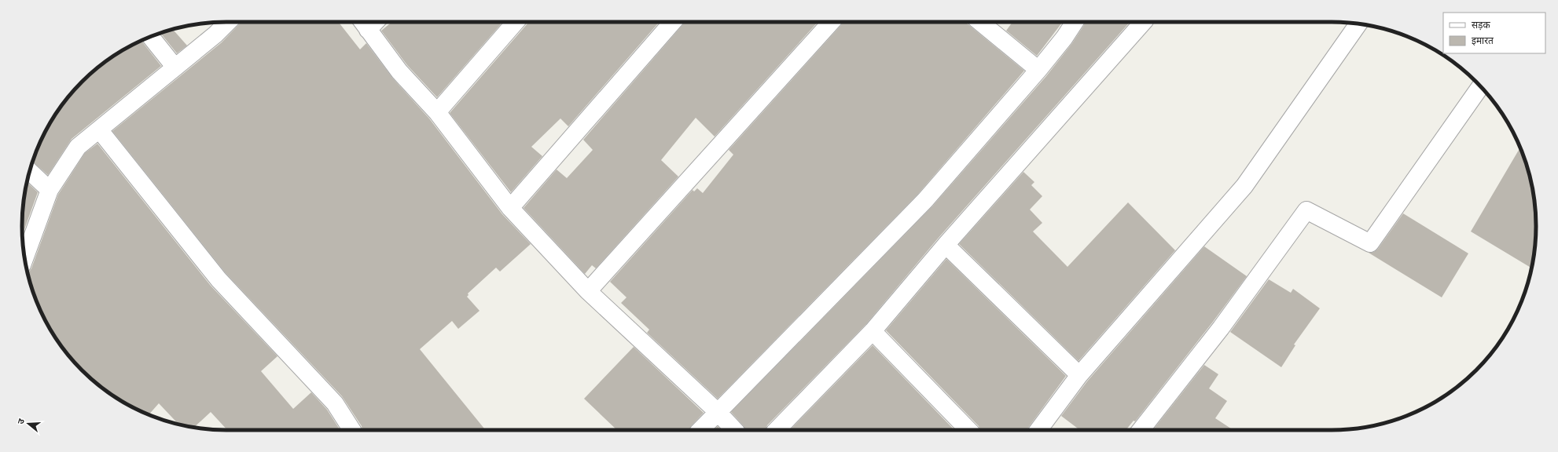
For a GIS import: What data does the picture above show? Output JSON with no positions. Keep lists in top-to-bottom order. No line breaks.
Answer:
{"legend":["सड़क","इमारत"],"north":"left"}
